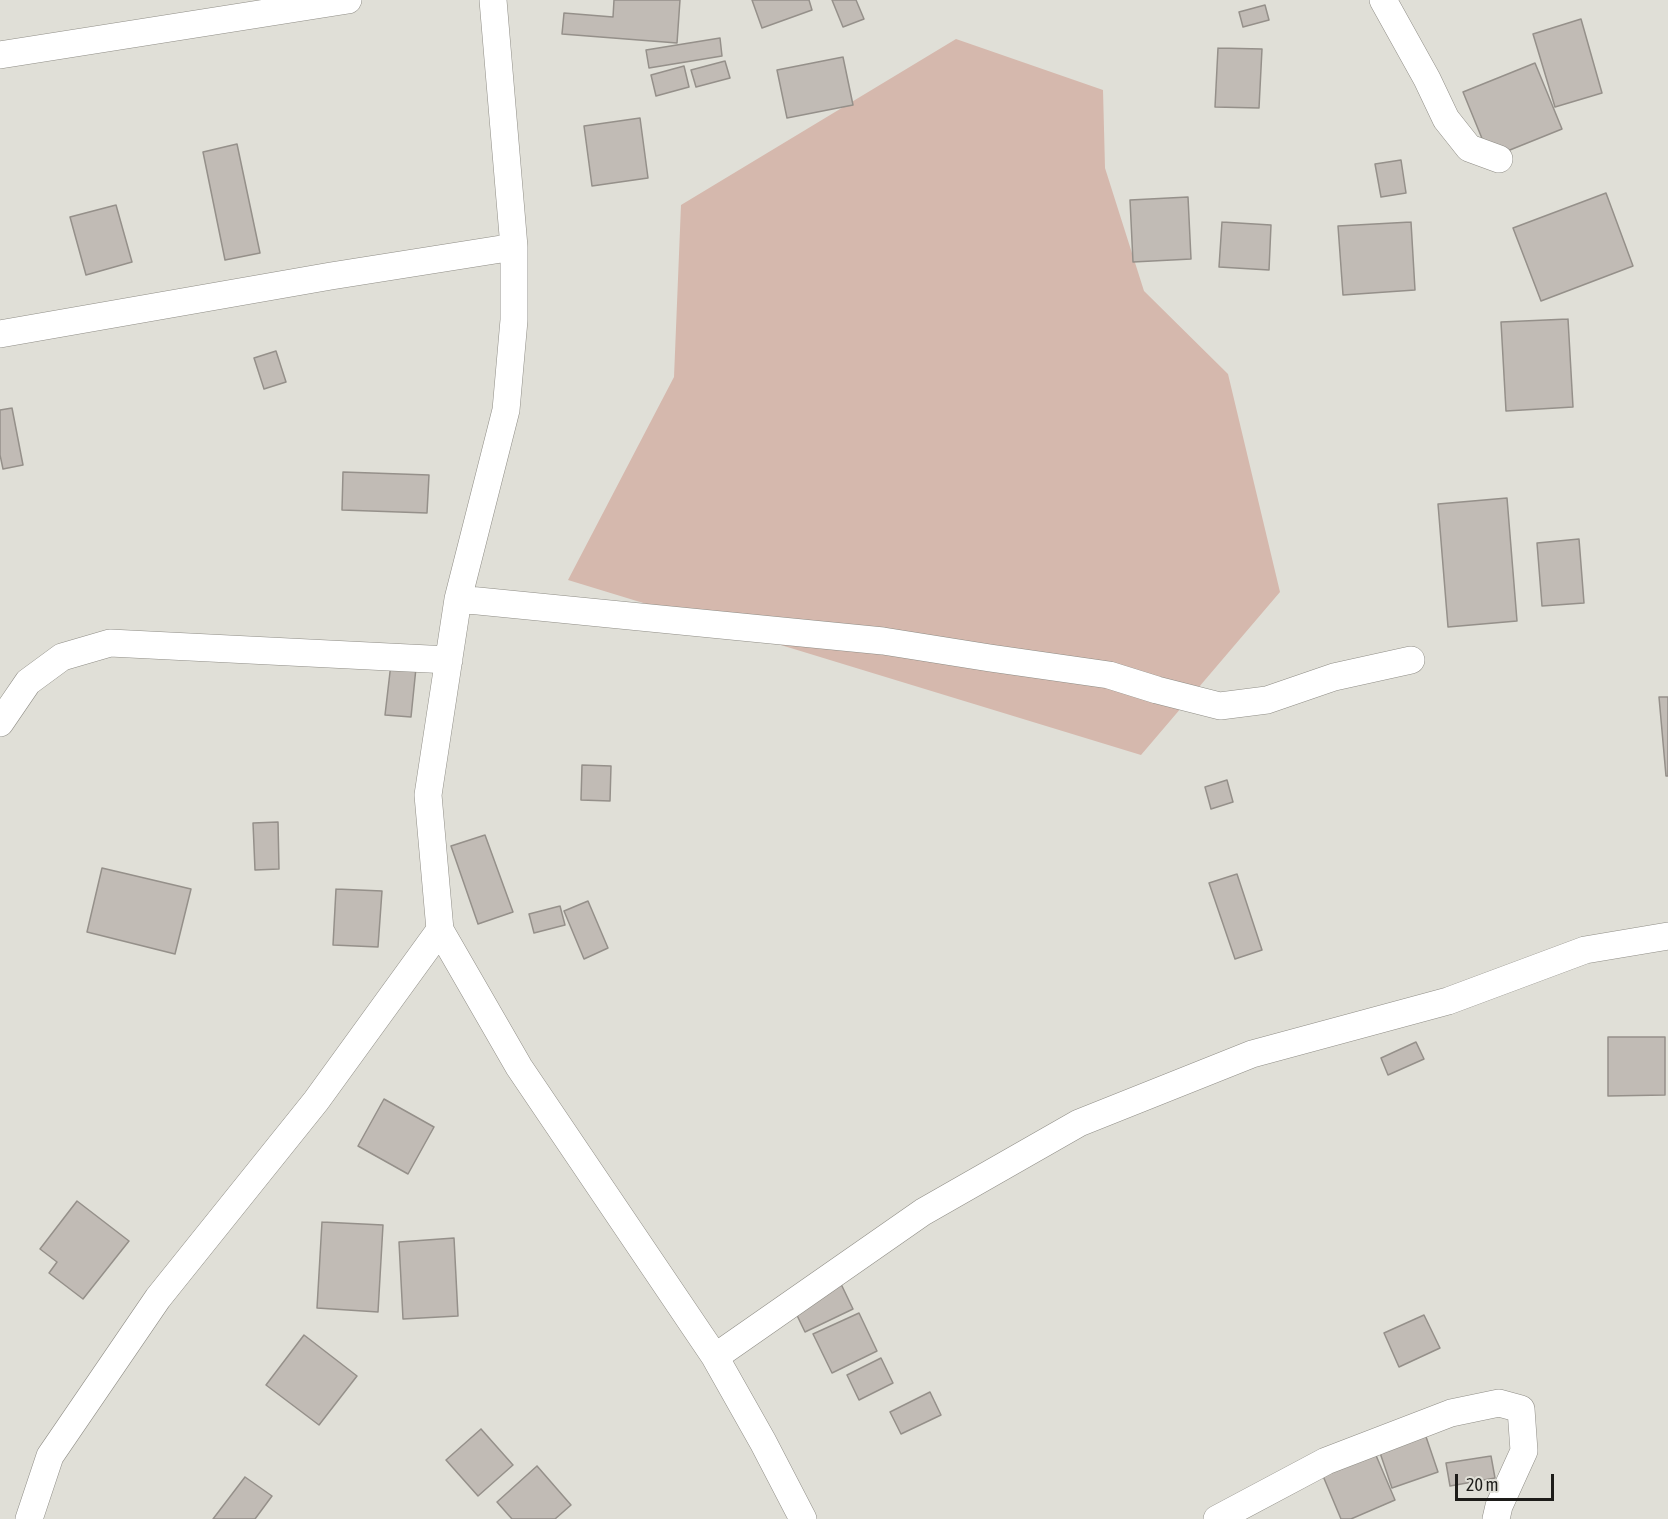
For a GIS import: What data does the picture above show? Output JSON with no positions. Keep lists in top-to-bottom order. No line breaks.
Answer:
{"scale_bar":"20 m"}
